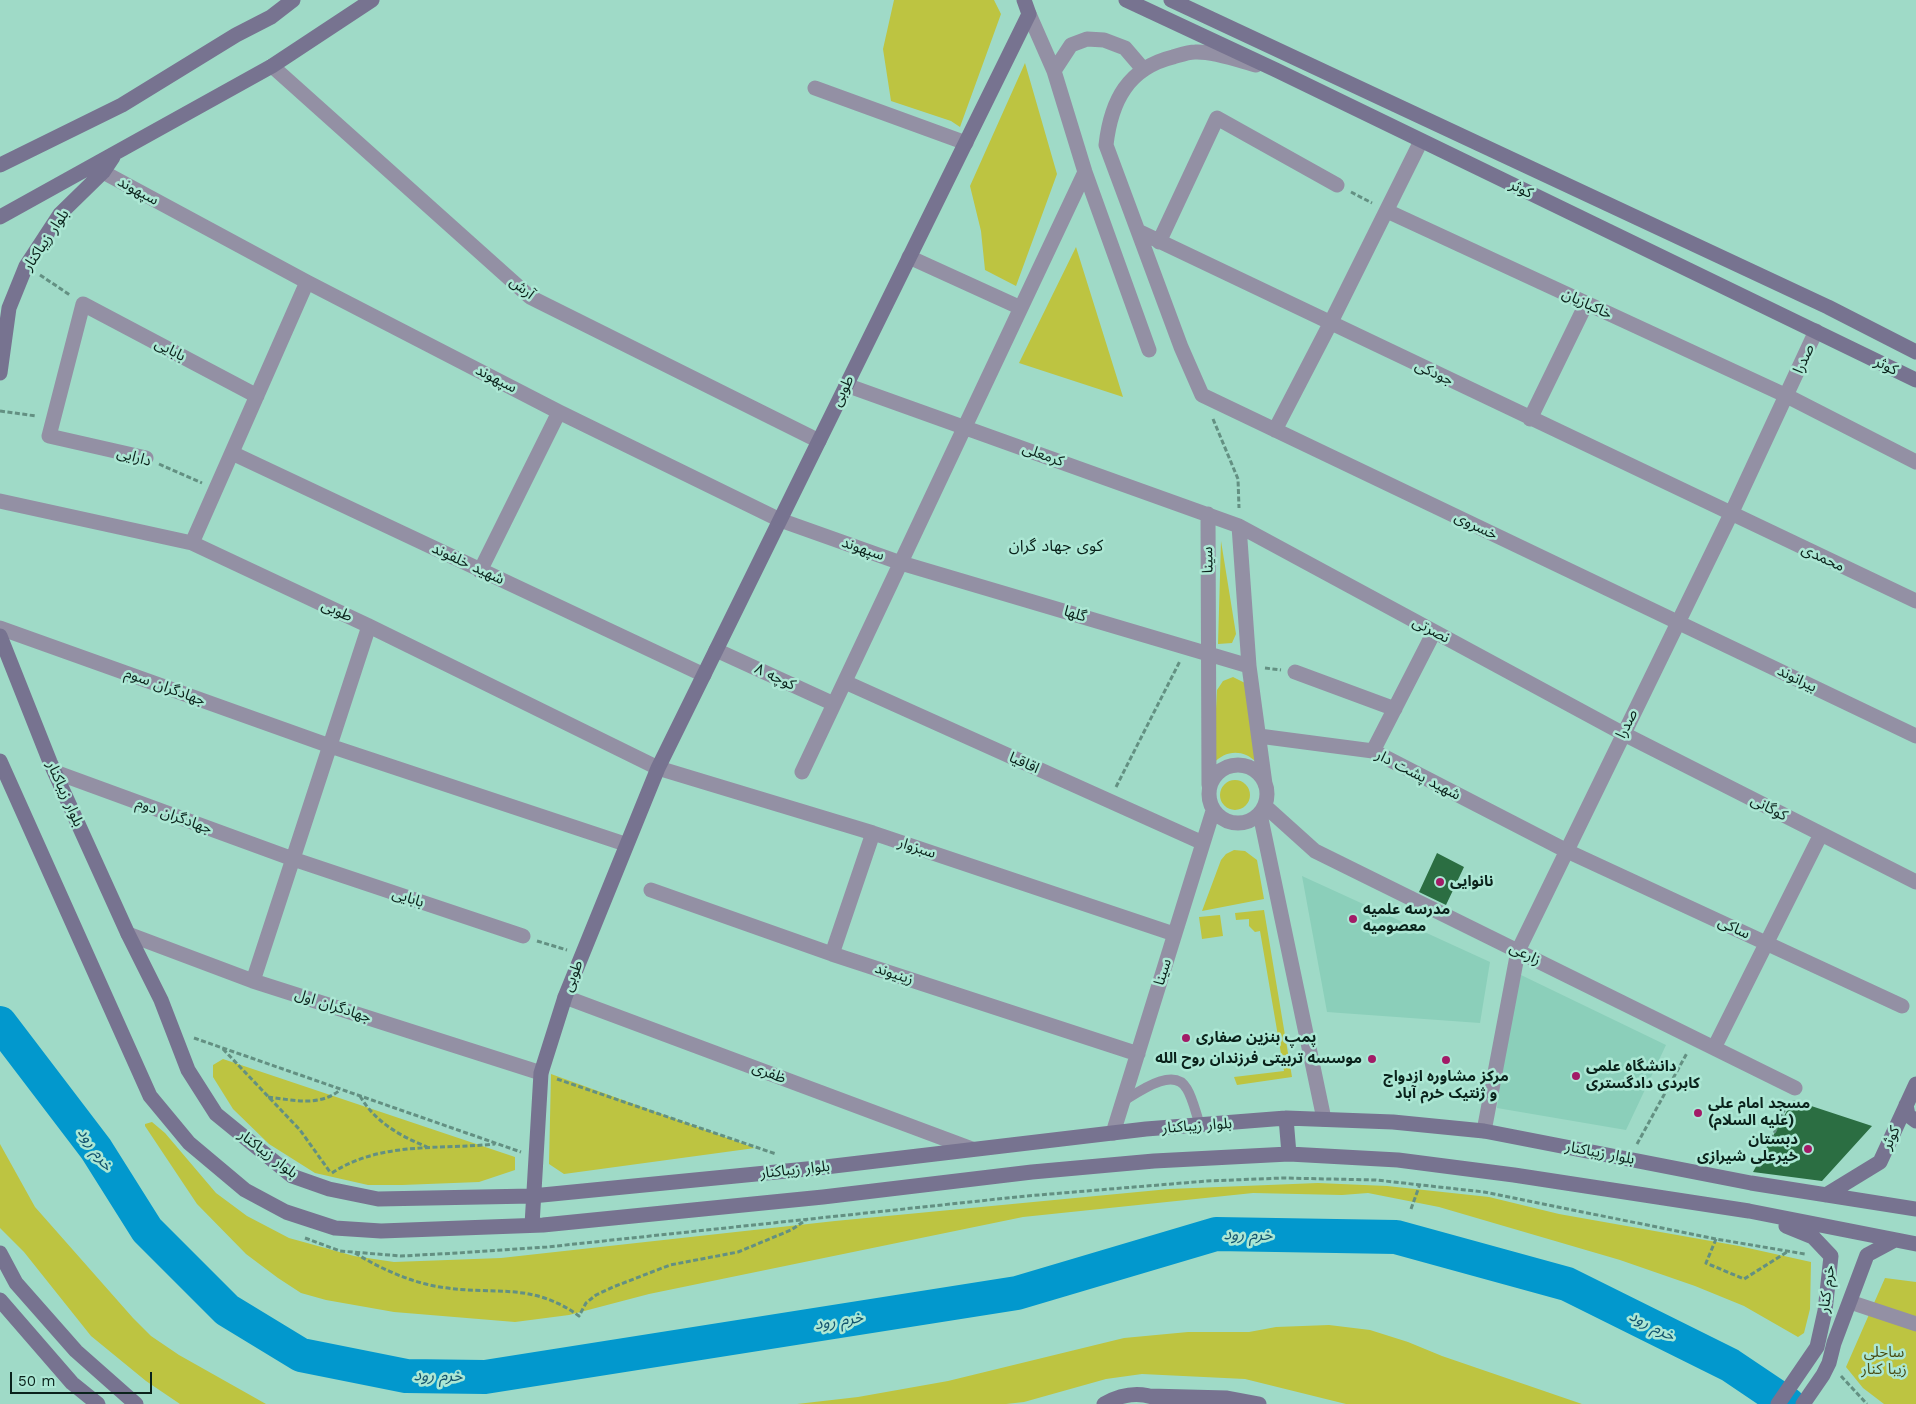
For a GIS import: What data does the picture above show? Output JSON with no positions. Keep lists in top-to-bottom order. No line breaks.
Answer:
{"streets":{"main road":["کوثر","بلوار زیباکنار","طوبی","خرم کنار"],"street":["سپهوند","آرش","خاکبازیان","بابایی","صدرا","جودکی","کرمعلی","دارایی","خسروی","محمدی","سینا","شهید خلفوند","گلها","نصرتی","کوچه ۸","بیرانوند","جهادگران سوم","اقاقیا","شهید پشت دار","کوگانی","جهادگران دوم","سبزوار","ساکی","زارعی","زینیوند","جهادگران اول","ظفری"]},"crossings":[["کوثر","بلوار زیباکنار"],["کوثر","صدرا"],["سپهوند","بلوار زیباکنار"],["سپهوند","طوبی"],["سپهوند","گلها"],["بلوار زیباکنار","صدرا"],["بلوار زیباکنار","طوبی"],["بلوار زیباکنار","سینا"],["بلوار زیباکنار","جهادگران دوم"],["بلوار زیباکنار","جهادگران اول"],["بلوار زیباکنار","ظفری"],["بلوار زیباکنار","خرم کنار"],["آرش","طوبی"],["خاکبازیان","صدرا"],["بابایی","جهادگران دوم"],["صدرا","جودکی"],["صدرا","خسروی"],["صدرا","محمدی"],["صدرا","نصرتی"],["صدرا","بیرانوند"],["صدرا","شهید پشت دار"],["صدرا","کوگانی"],["صدرا","ساکی"],["صدرا","زارعی"],["جودکی","محمدی"],["طوبی","کرمعلی"],["طوبی","شهید خلفوند"],["طوبی","کوچه ۸"],["طوبی","جهادگران سوم"],["طوبی","سبزوار"],["طوبی","جهادگران اول"],["طوبی","ظفری"],["کرمعلی","سینا"],["کرمعلی","نصرتی"],["خسروی","بیرانوند"],["سینا","گلها"],["سینا","اقاقیا"],["سینا","سبزوار"],["سینا","زارعی"],["سینا","زینیوند"],["نصرتی","کوگانی"],["شهید پشت دار","ساکی"]],"districts":["کوی جهاد گران"],"water":["خرم رود"],"parks":["ساحلی زیبا کنار"],"places":["نانوایی","مدرسه علمیه معصومیه","پمپ بنزین صفاری","موسسه تربیتی فرزندان روح الله","مرکز مشاوره ازدواج و ژنتیک خرم آباد","دانشگاه علمی کابردی دادگستری","مسجد امام علی (علیه السلام)","دبستان خیرعلی شیرازی"],"scale_bar":"50 m"}
